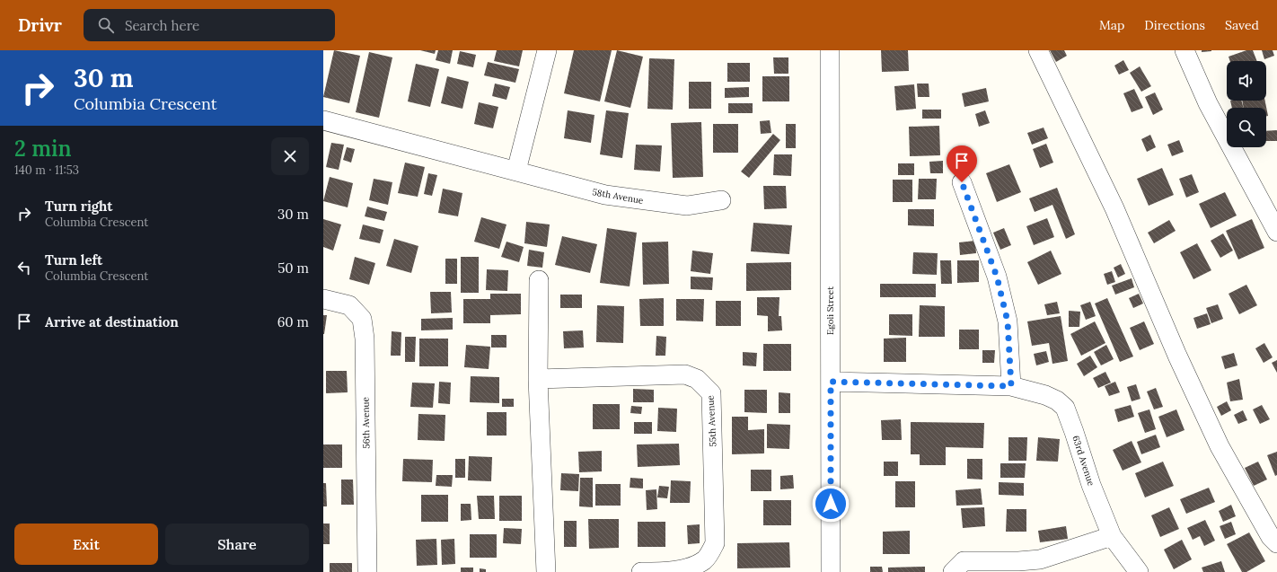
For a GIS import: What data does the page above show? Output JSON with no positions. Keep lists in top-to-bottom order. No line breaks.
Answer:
{"streets":{"street":["58th Avenue","Egoli Street","55th Avenue","56th Avenue","63rd Avenue"]},"crossings":[["Egoli Street","63rd Avenue"]],"page":{"header":"Drivr","search":"Search here","nav":["Map","Directions","Saved"],"turn":["30 m","Columbia Crescent"],"heading":["2 min","140 m · 11:53"],"list":[{"name":"Turn right","note":"Columbia Crescent","value":"30 m"},{"name":"Turn left","note":"Columbia Crescent","value":"50 m"},{"name":"Arrive at destination","value":"60 m"}],"buttons":["Exit","Share"]}}
